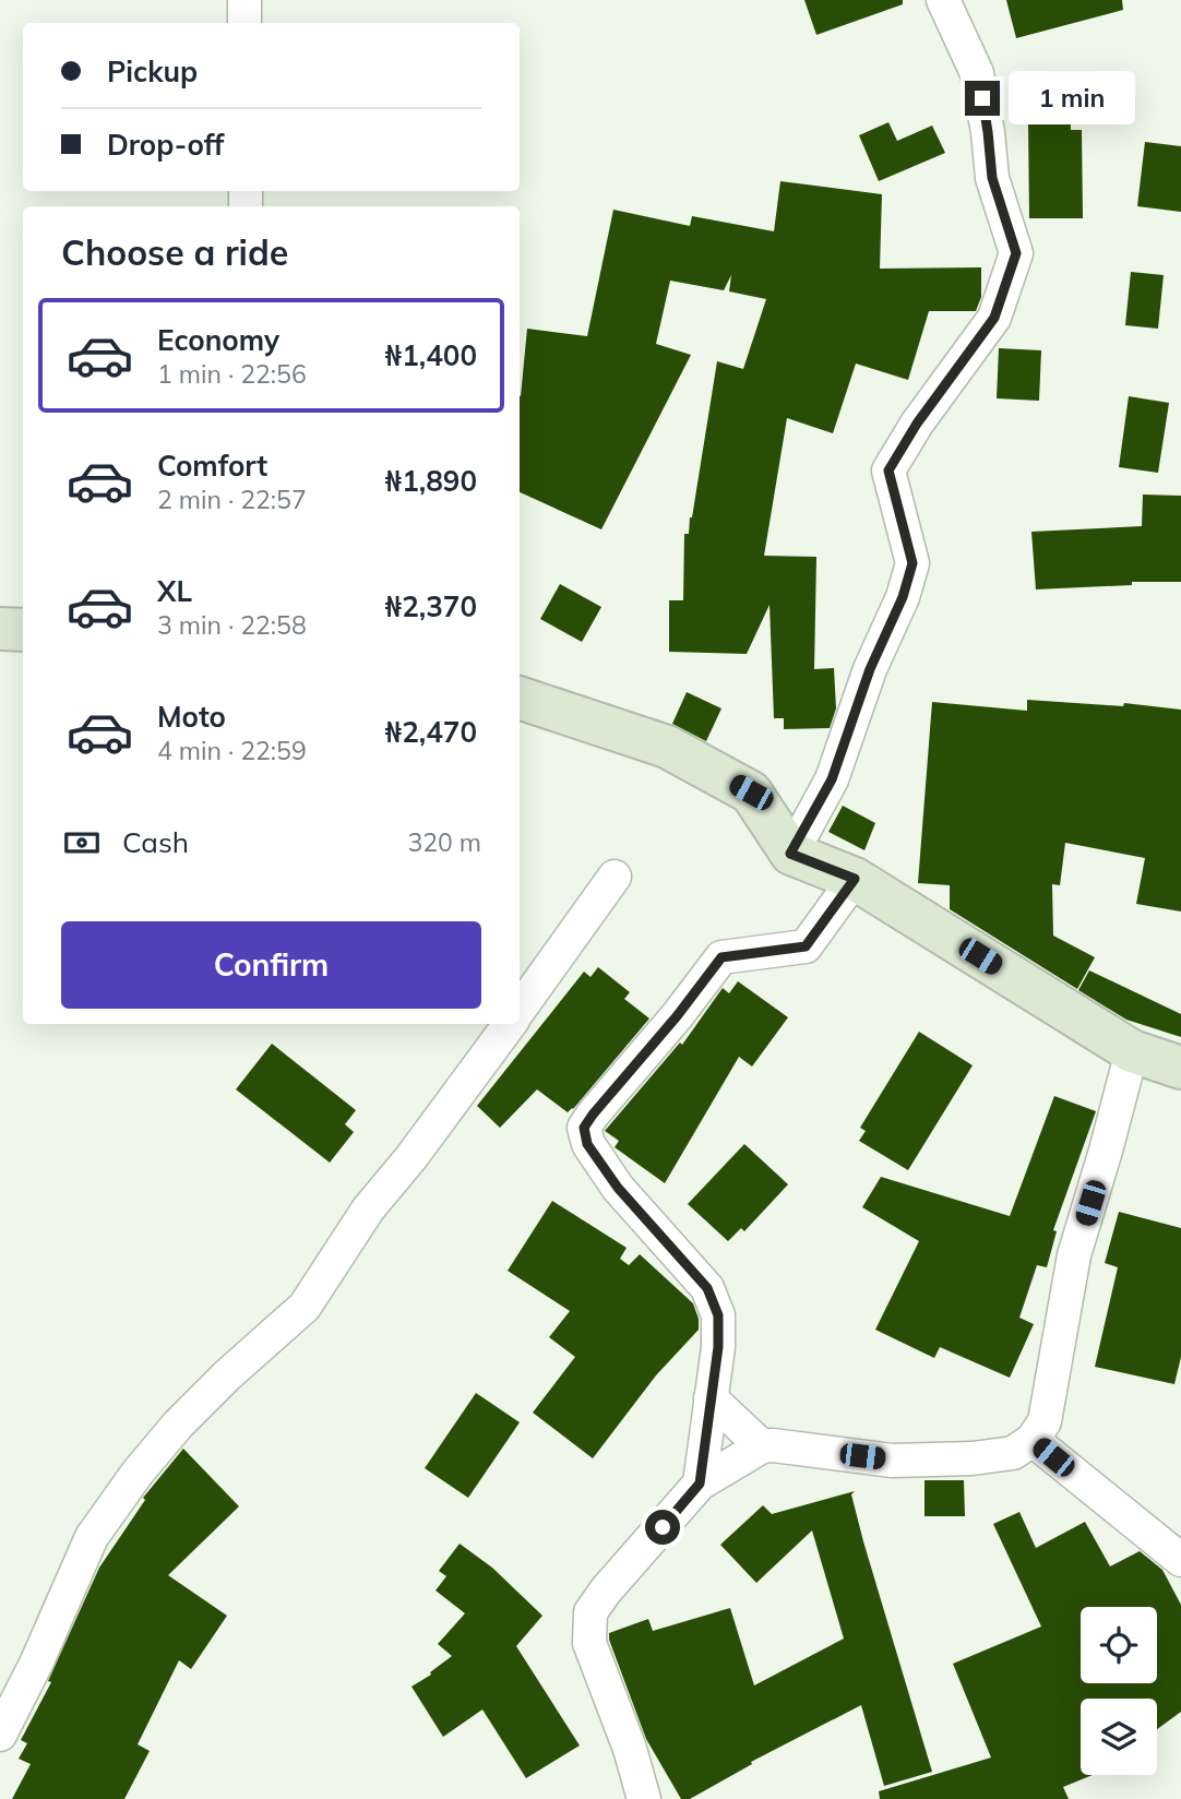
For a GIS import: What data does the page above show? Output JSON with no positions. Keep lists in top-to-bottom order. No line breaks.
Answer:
{"page":{"banner":["Pickup","Drop-off"],"bubble":"1 min","heading":"Choose a ride","list":[{"name":"Economy","note":"1 min · 22:56","value":"₦1,400"},{"name":"Comfort","note":"2 min · 22:57","value":"₦1,890"},{"name":"XL","note":"3 min · 22:58","value":"₦2,370"},{"name":"Moto","note":"4 min · 22:59","value":"₦2,470"}],"pay":["Cash","320 m"],"buttons":"Confirm"}}
